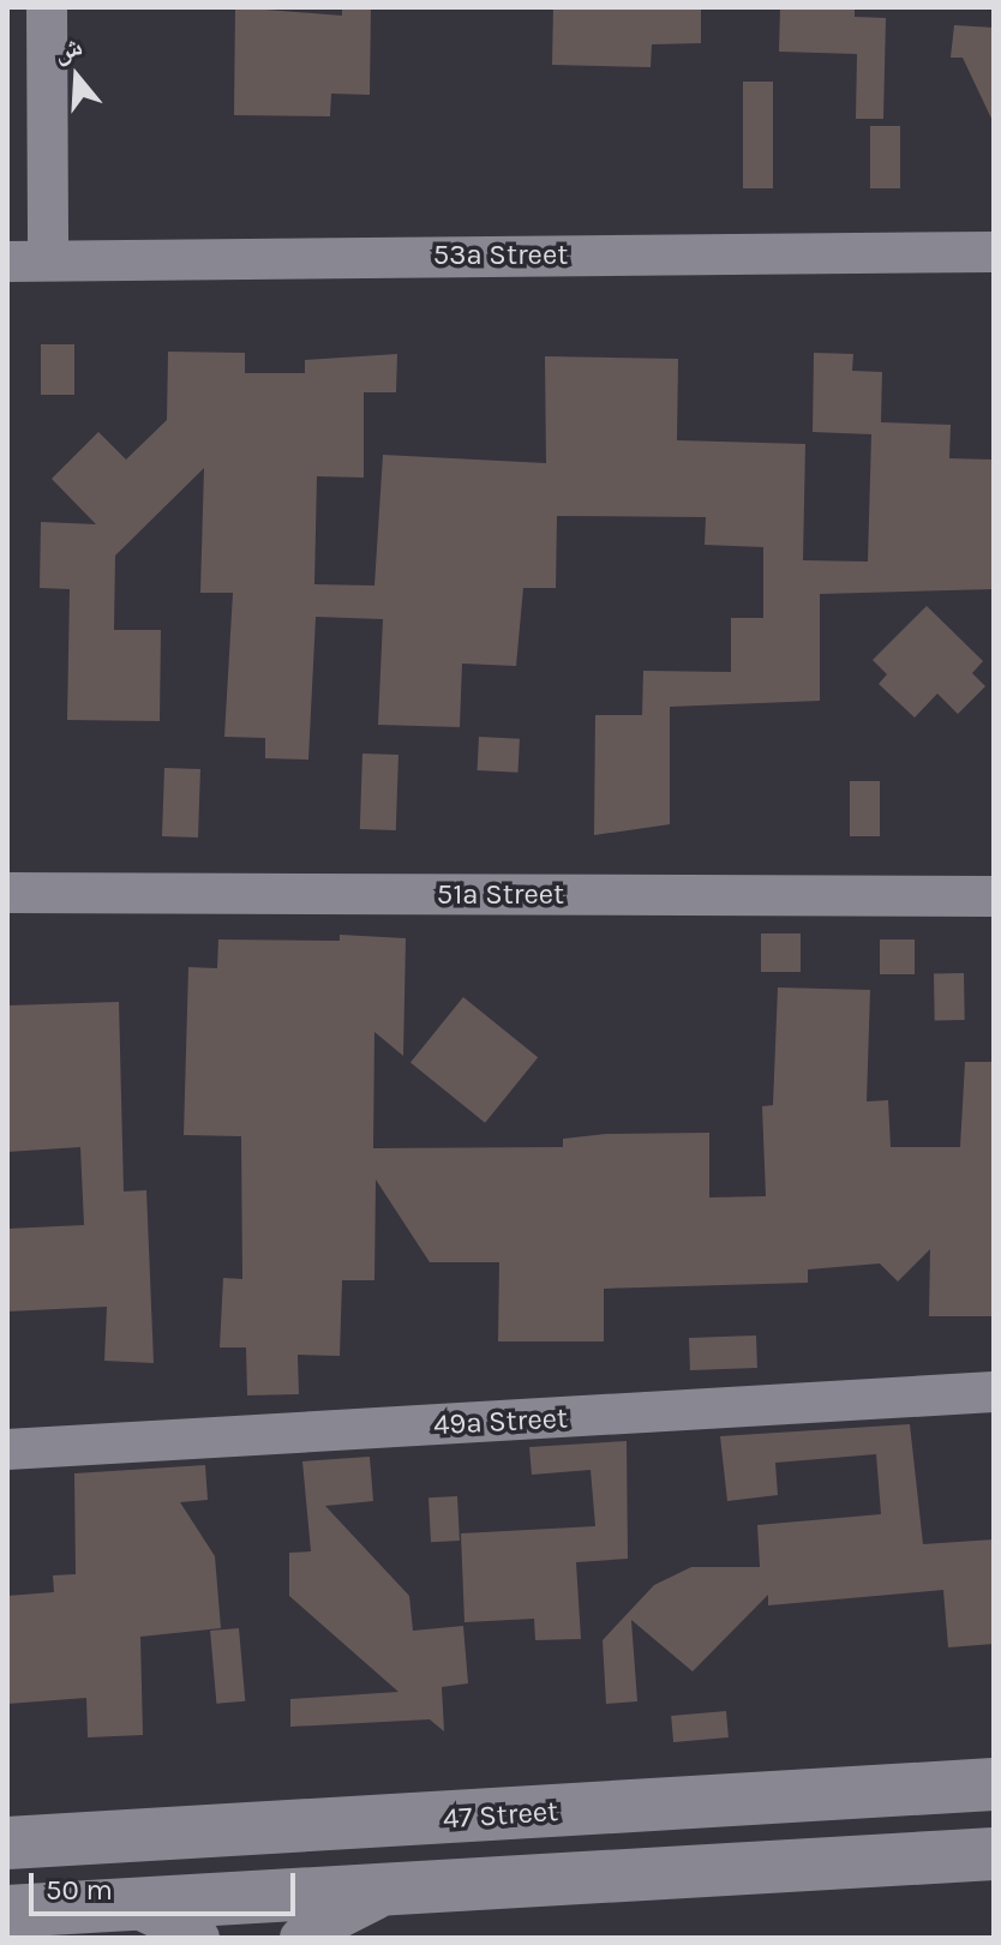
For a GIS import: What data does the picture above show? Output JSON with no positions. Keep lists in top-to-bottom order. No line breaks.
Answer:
{"streets":{"street":["53a Street","51a Street","49a Street","47 Street"]},"scale_bar":"50 m","north":"top"}
